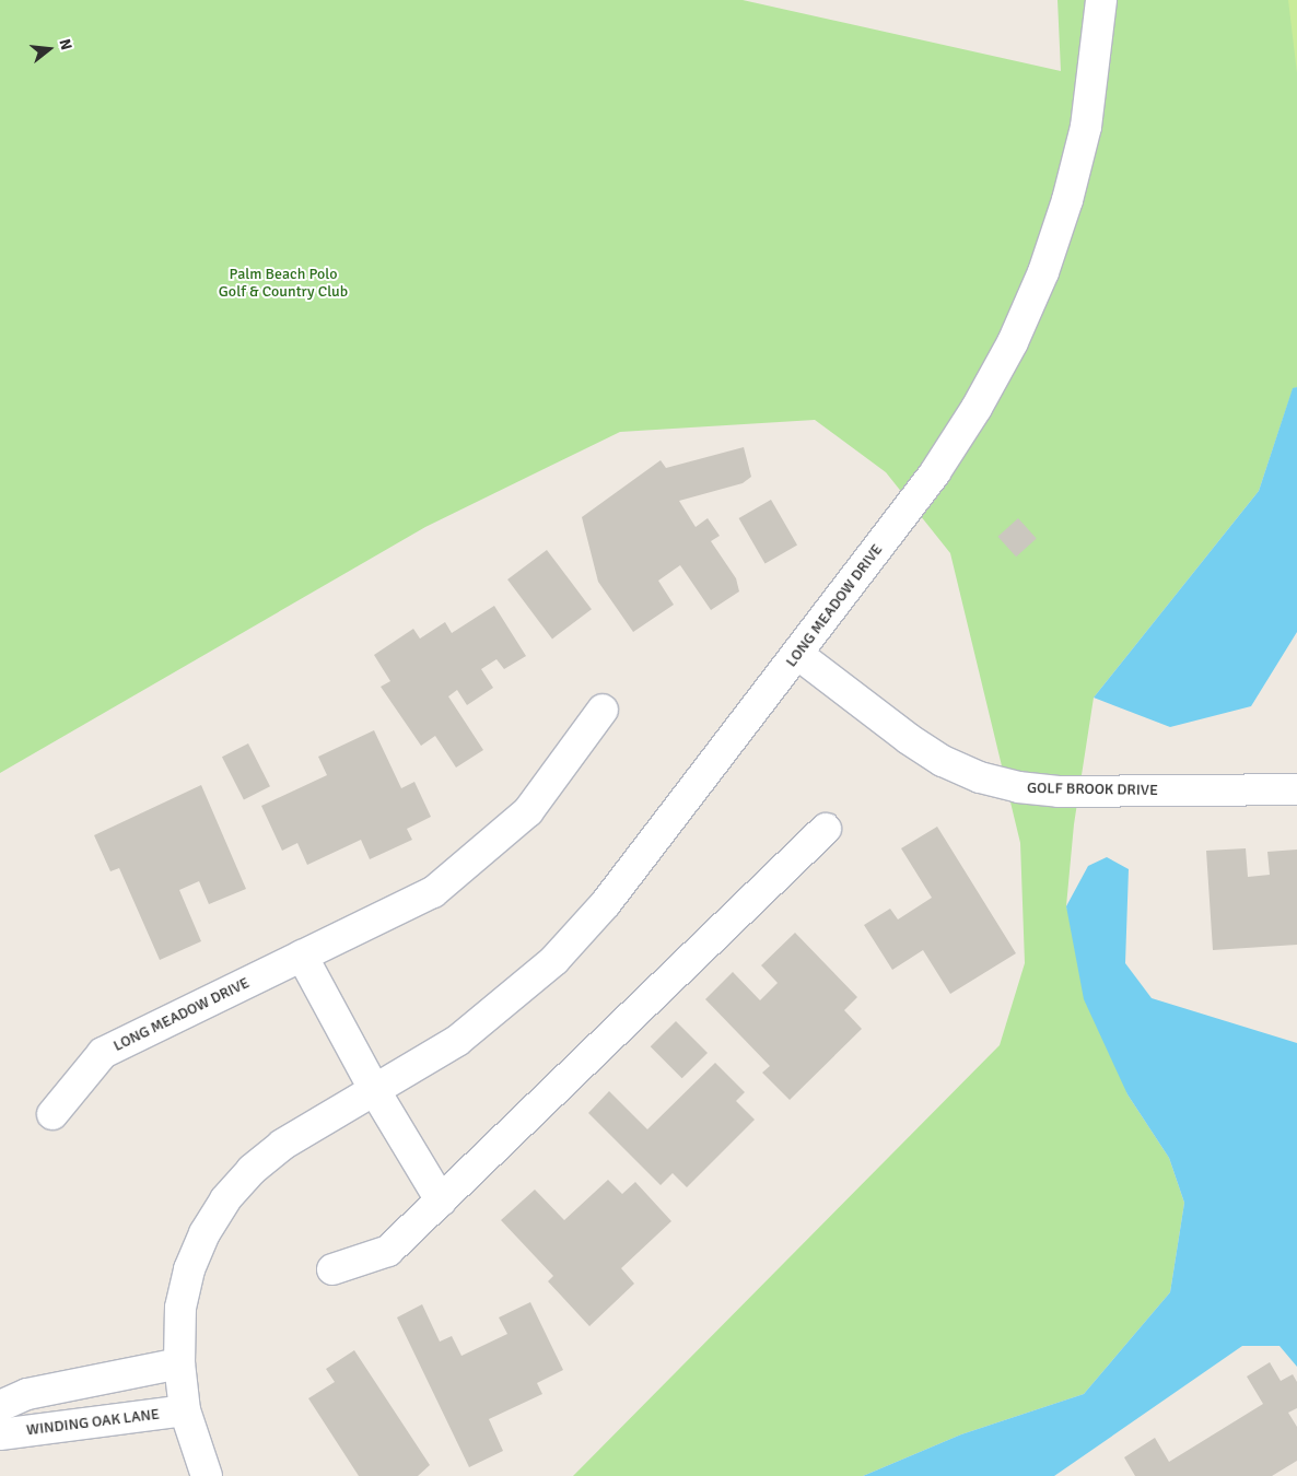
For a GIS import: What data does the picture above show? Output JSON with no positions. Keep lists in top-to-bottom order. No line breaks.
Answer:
{"streets":{"street":["LONG MEADOW DRIVE","GOLF BROOK DRIVE","WINDING OAK LANE"]},"crossings":[["LONG MEADOW DRIVE","GOLF BROOK DRIVE"],["LONG MEADOW DRIVE","WINDING OAK LANE"]],"parks":["Palm Beach Polo Golf & Country Club"],"north":"right"}
